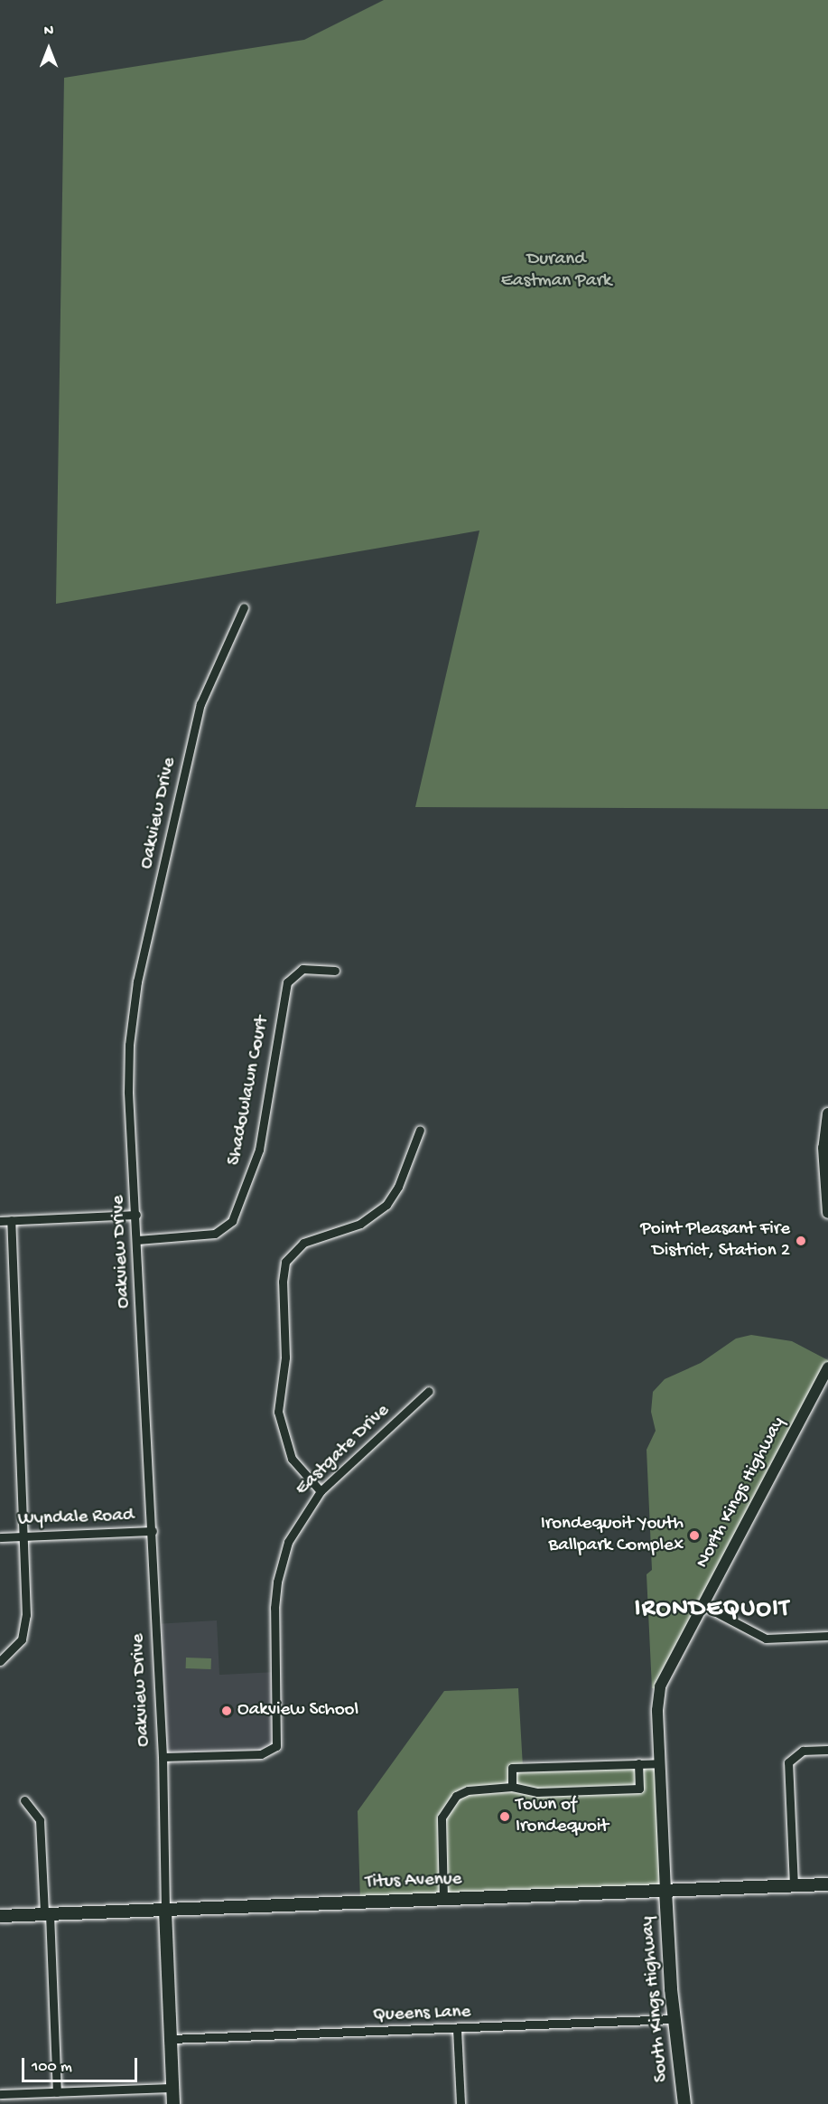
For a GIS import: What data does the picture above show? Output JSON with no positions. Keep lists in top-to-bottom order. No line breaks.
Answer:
{"streets":{"main road":["Titus Avenue","South Kings Highway"],"street":["Oakview Drive","Shadowlawn Court","Eastgate Drive","North Kings Highway","Wyndale Road","Queens Lane"]},"crossings":[["Oakview Drive","Shadowlawn Court"],["Oakview Drive","Eastgate Drive"],["Oakview Drive","Wyndale Road"],["Oakview Drive","Titus Avenue"],["North Kings Highway","Titus Avenue"],["North Kings Highway","South Kings Highway"],["Titus Avenue","South Kings Highway"],["South Kings Highway","Queens Lane"]],"districts":["IRONDEQUOIT"],"parks":["Durand Eastman Park"],"places":["Point Pleasant Fire District, Station 2","Irondequoit Youth Ballpark Complex","Oakview School","Town of Irondequoit"],"scale_bar":"100 m","north":"top"}
